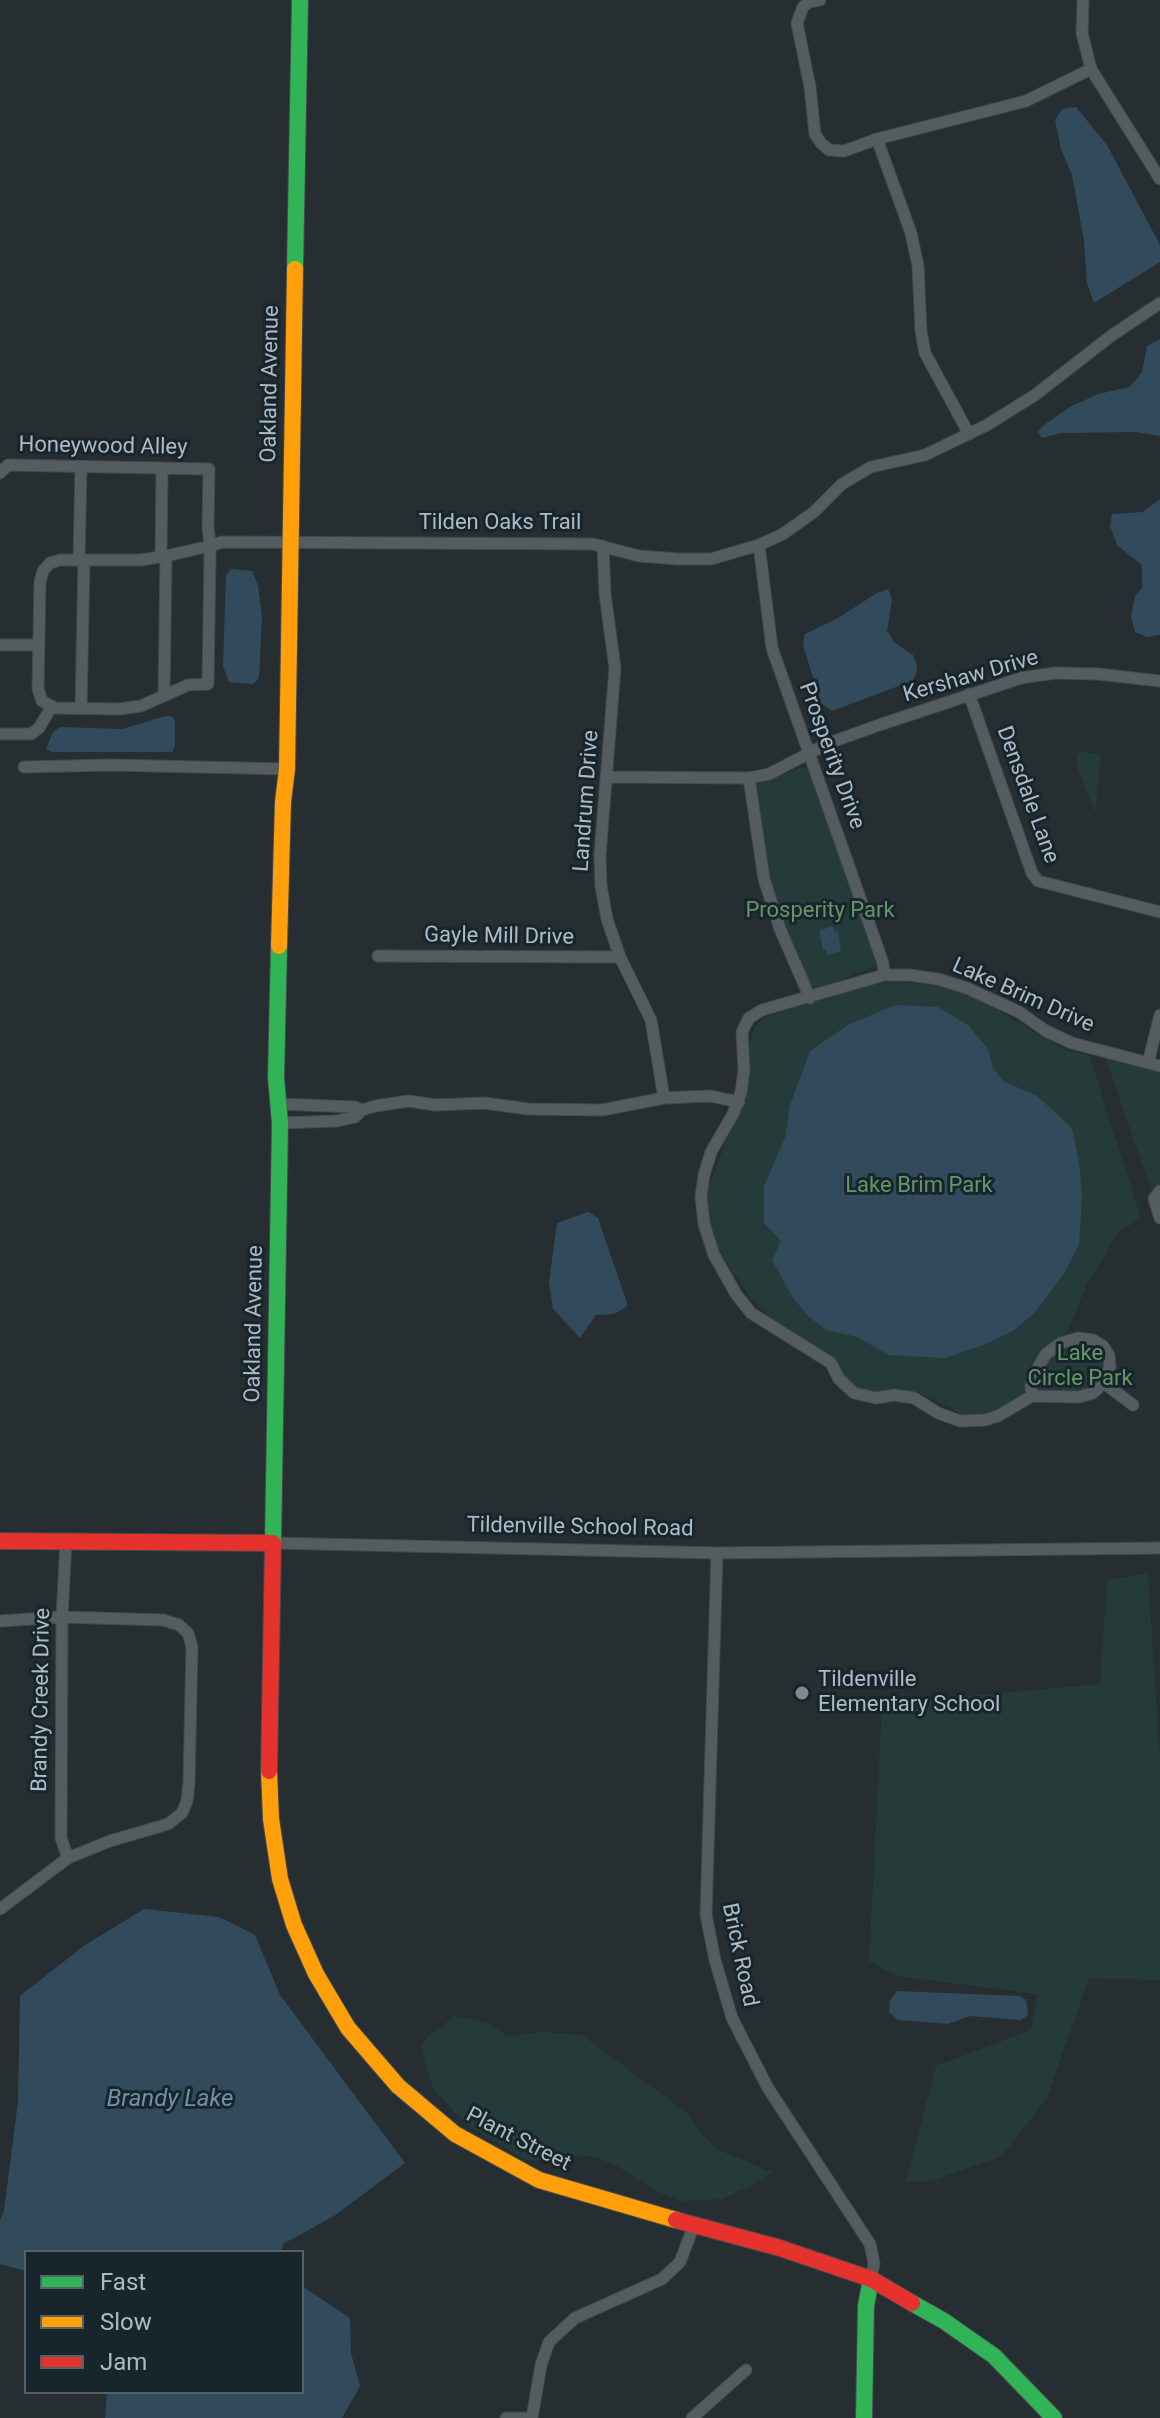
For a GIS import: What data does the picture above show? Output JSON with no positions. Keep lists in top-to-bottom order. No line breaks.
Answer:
{"streets":{"street":["Oakland Avenue","Honeywood Alley","Tilden Oaks Trail","Kershaw Drive","Prosperity Drive","Densdale Lane","Landrum Drive","Gayle Mill Drive","Lake Brim Drive","Tildenville School Road","Brandy Creek Drive","Brick Road","Plant Street"]},"crossings":[["Oakland Avenue","Tilden Oaks Trail"],["Oakland Avenue","Tildenville School Road"],["Oakland Avenue","Plant Street"],["Honeywood Alley","Tilden Oaks Trail"],["Tilden Oaks Trail","Prosperity Drive"],["Tilden Oaks Trail","Landrum Drive"],["Kershaw Drive","Prosperity Drive"],["Kershaw Drive","Densdale Lane"],["Prosperity Drive","Lake Brim Drive"],["Landrum Drive","Gayle Mill Drive"],["Tildenville School Road","Brandy Creek Drive"],["Tildenville School Road","Brick Road"],["Tildenville School Road","Plant Street"],["Brick Road","Plant Street"]],"water":["Brandy Lake"],"parks":["Prosperity Park","Lake Brim Park","Lake Circle Park"],"places":["Tildenville Elementary School"],"legend":["Fast","Slow","Jam"]}
